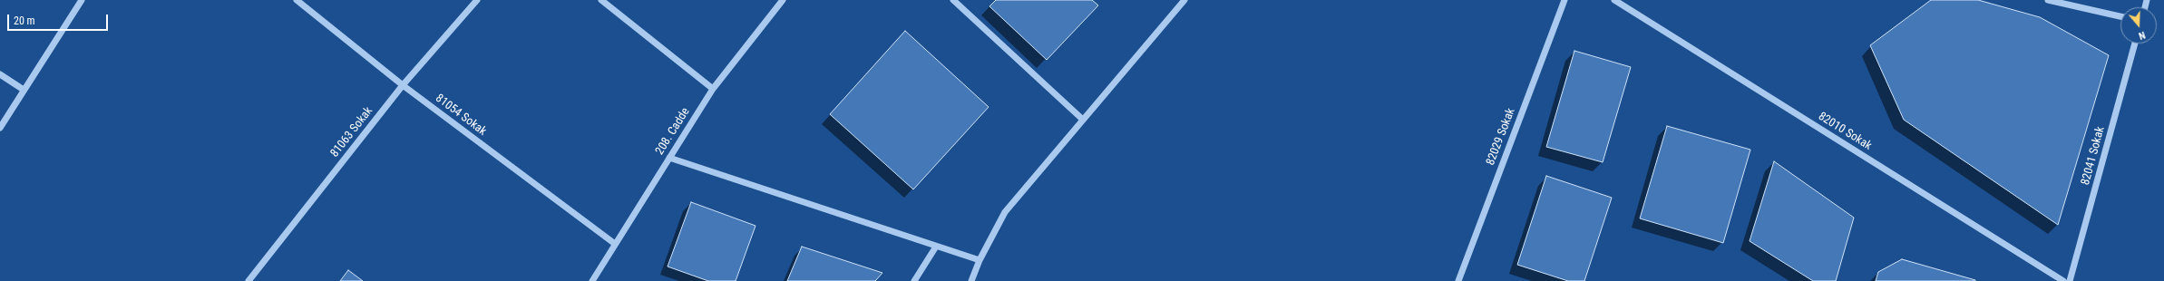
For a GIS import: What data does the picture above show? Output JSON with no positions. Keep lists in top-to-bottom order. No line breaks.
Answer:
{"streets":{"street":["81054 Sokak","208. Cadde","82010 Sokak","81063 Sokak","82029 Sokak","82041 Sokak"]},"crossings":[["81054 Sokak","208. Cadde"],["81054 Sokak","81063 Sokak"]],"scale_bar":"20 m","north":"bottom"}
